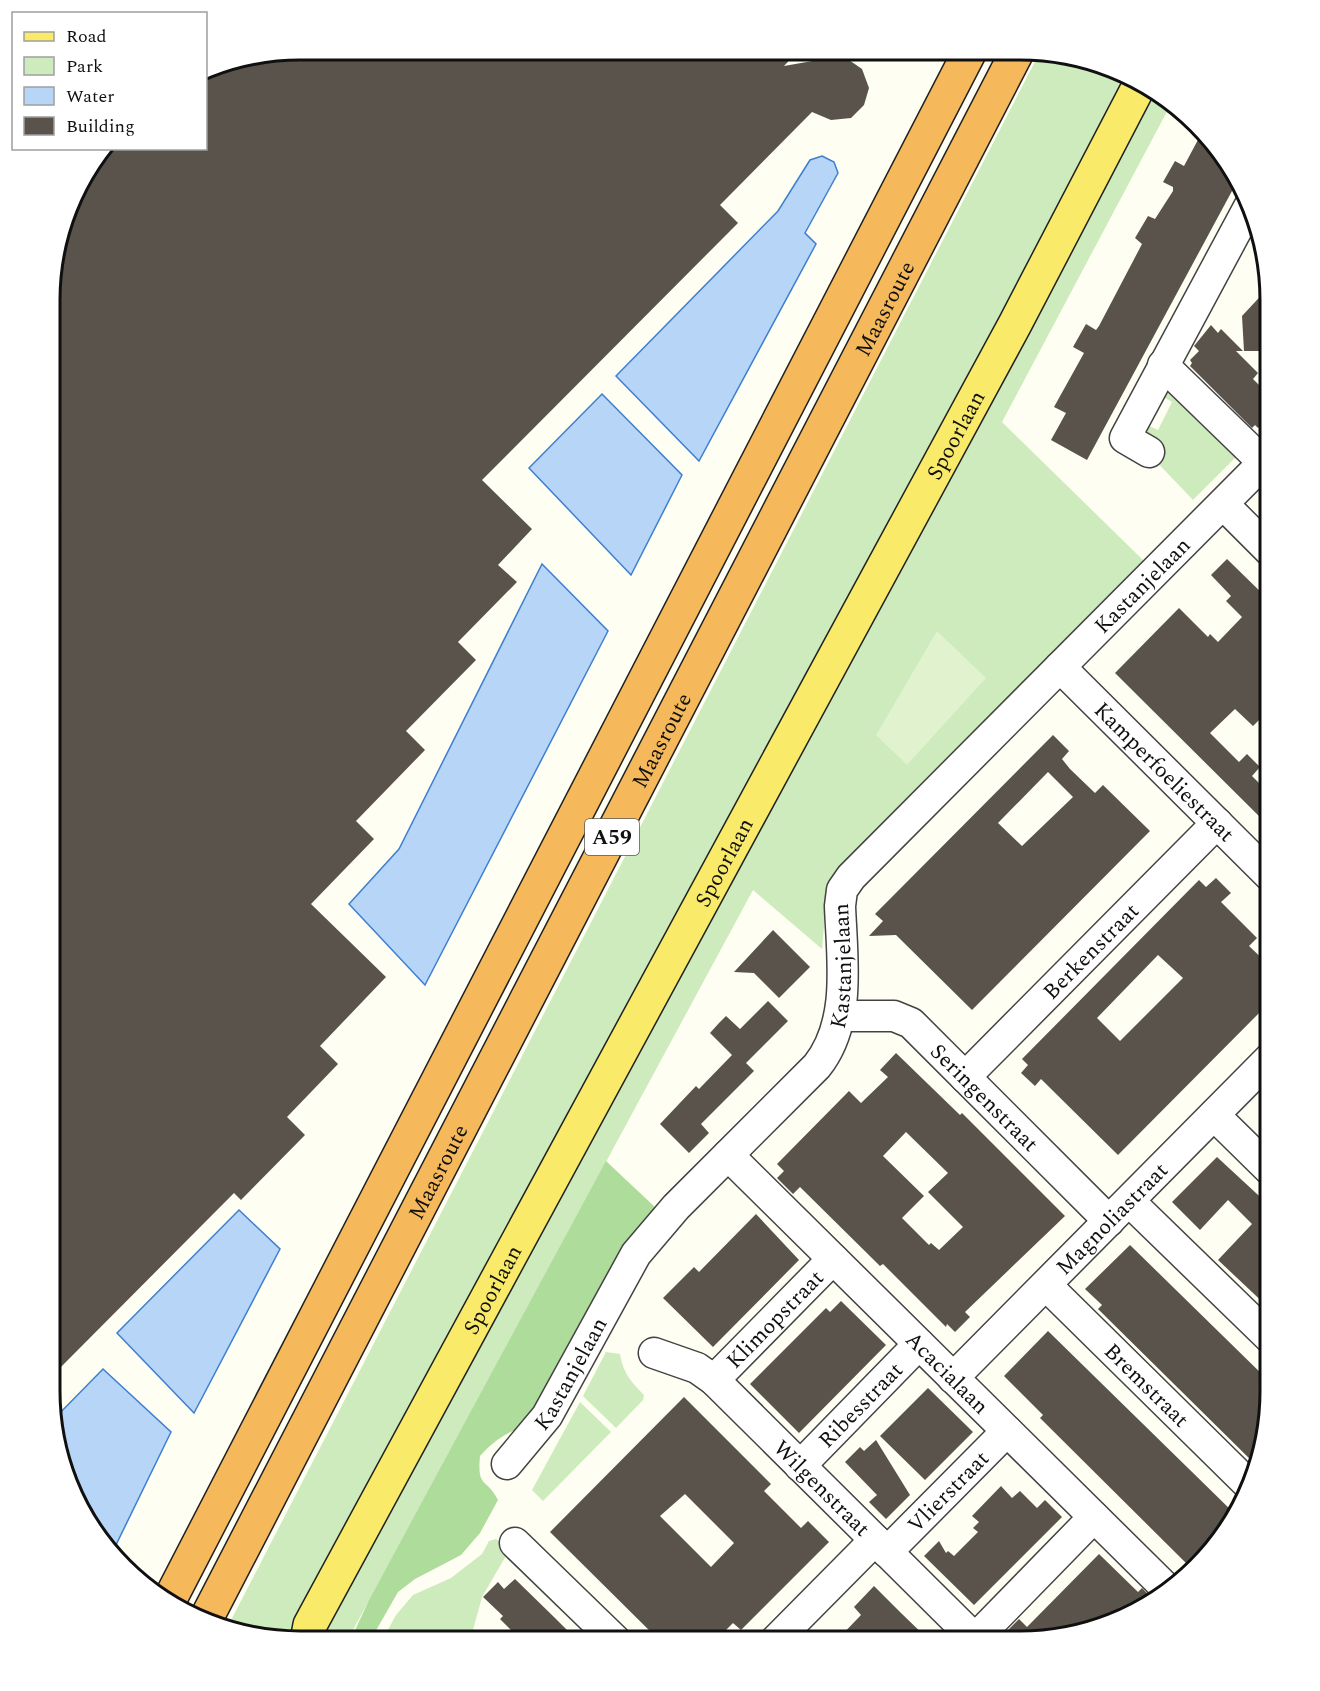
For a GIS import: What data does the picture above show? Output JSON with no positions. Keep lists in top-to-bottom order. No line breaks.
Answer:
{"streets":{"highway":["Maasroute","A59"],"main road":["Spoorlaan"],"street":["Kastanjelaan","Kamperfoeliestraat","Berkenstraat","Seringenstraat","Magnoliastraat","Klimopstraat","Acacialaan","Bremstraat","Ribesstraat","Wilgenstraat","Vlierstraat"]},"crossings":[["Kastanjelaan","Kamperfoeliestraat"],["Kastanjelaan","Seringenstraat"],["Kastanjelaan","Acacialaan"],["Kamperfoeliestraat","Berkenstraat"],["Berkenstraat","Seringenstraat"],["Seringenstraat","Magnoliastraat"],["Magnoliastraat","Acacialaan"],["Magnoliastraat","Bremstraat"],["Klimopstraat","Acacialaan"],["Klimopstraat","Wilgenstraat"],["Acacialaan","Ribesstraat"],["Acacialaan","Vlierstraat"],["Ribesstraat","Wilgenstraat"],["Wilgenstraat","Vlierstraat"]],"legend":["Road","Park","Water","Building"]}
